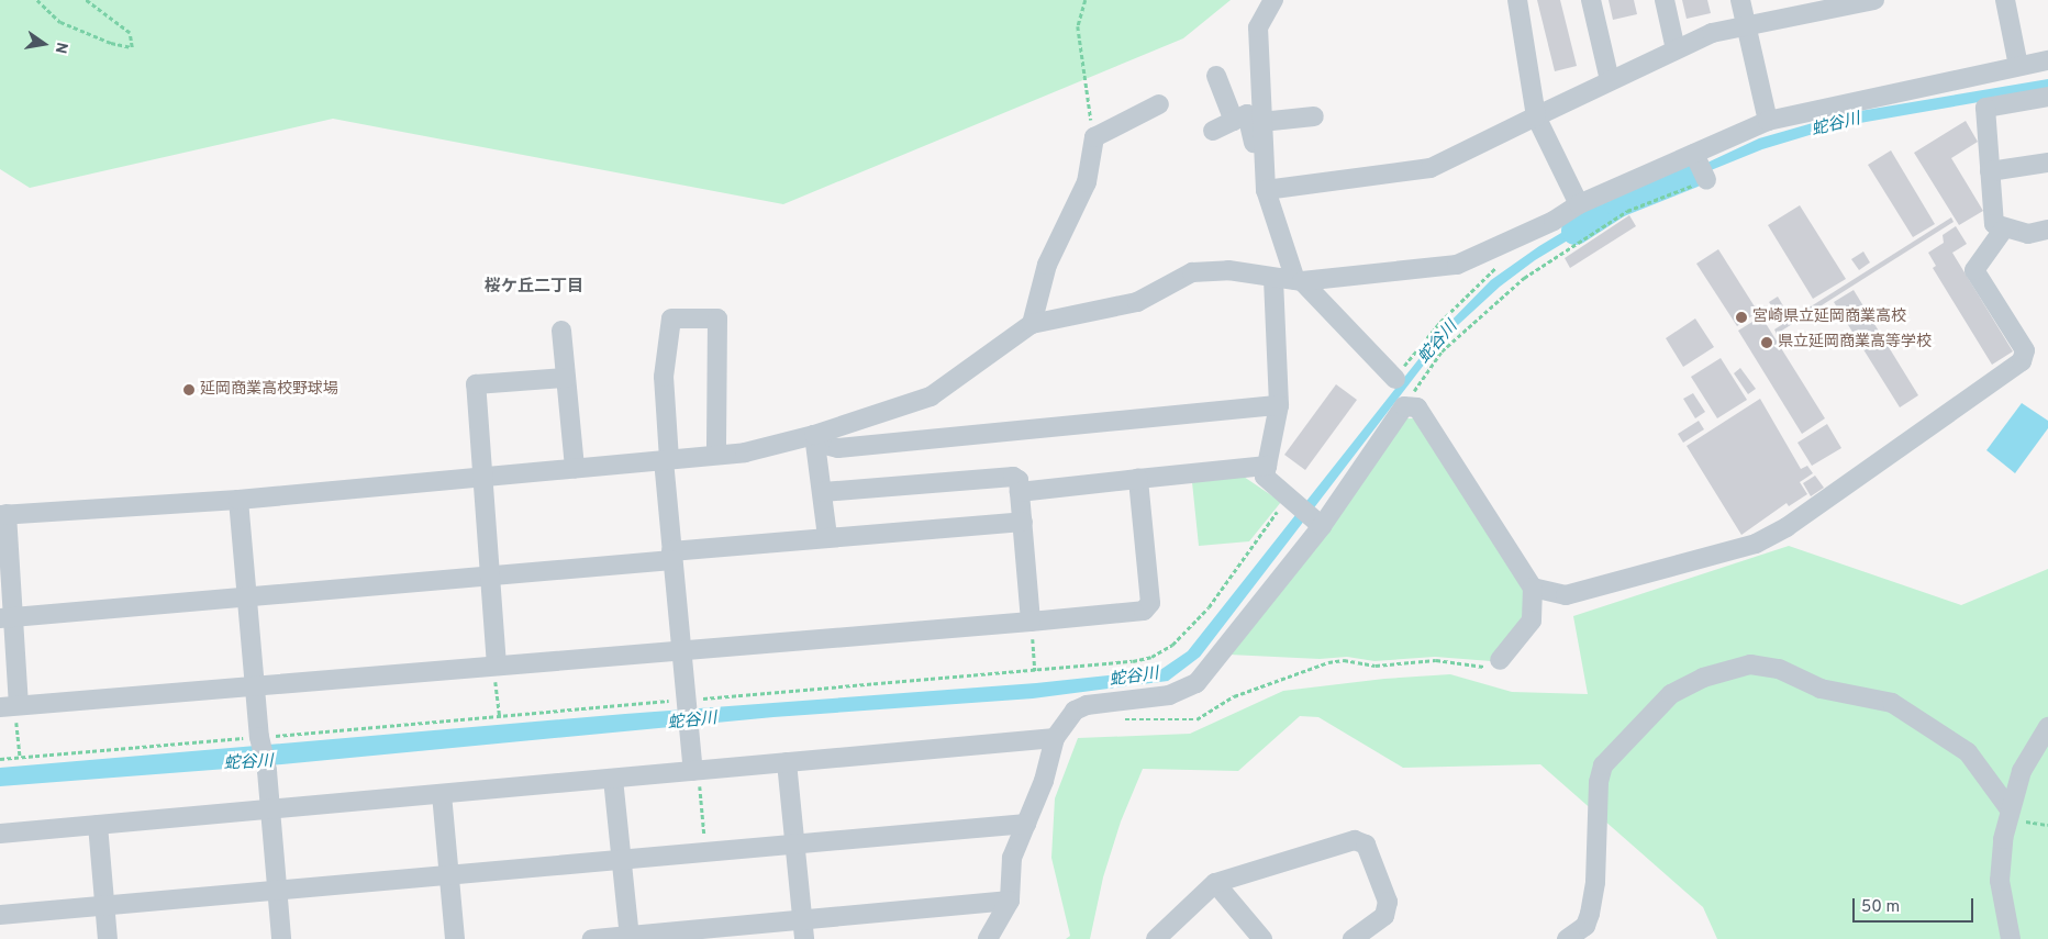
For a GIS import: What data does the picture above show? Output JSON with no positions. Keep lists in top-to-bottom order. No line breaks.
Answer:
{"districts":["桜ケ丘二丁目"],"water":["蛇谷川"],"places":["宮崎県立延岡商業高校","県立延岡商業高等学校","延岡商業高校野球場"],"scale_bar":"50 m","north":"right"}
